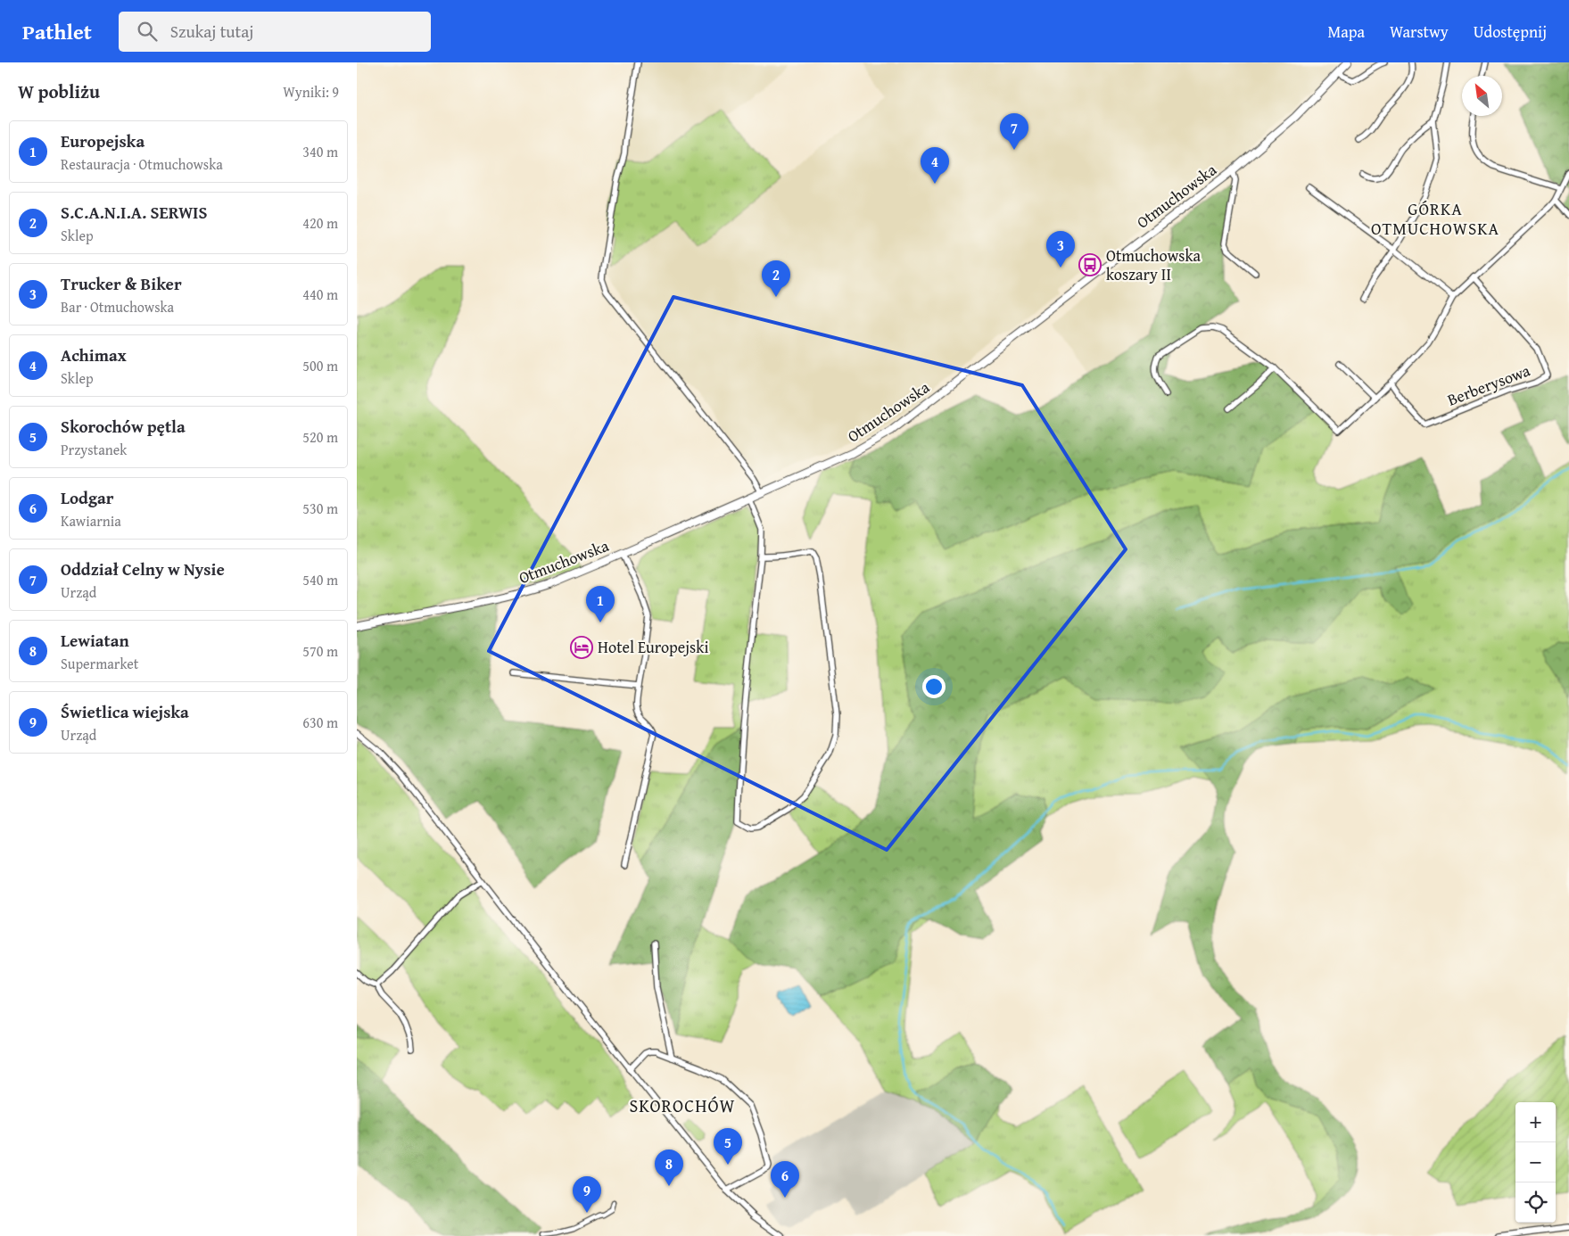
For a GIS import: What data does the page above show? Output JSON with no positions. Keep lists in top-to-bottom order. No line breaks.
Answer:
{"streets":{"main road":["Otmuchowska"],"street":["Berberysowa"]},"districts":["GÓRKA OTMUCHOWSKA","SKOROCHÓW"],"places":{"bus stop":["Otmuchowska koszary II"],"hotel":["Hotel Europejski"]},"north":"top left","page":{"header":"Pathlet","search":"Szukaj tutaj","nav":["Mapa","Warstwy","Udostępnij"],"heading":["W pobliżu","Wyniki: 9"],"pins":["7","4","3","2","1","5","8","6","9"],"list":[{"mark":"1","name":"Europejska","note":"Restauracja · Otmuchowska","value":"340 m"},{"mark":"2","name":"S.C.A.N.I.A. SERWIS","note":"Sklep","value":"420 m"},{"mark":"3","name":"Trucker & Biker","note":"Bar · Otmuchowska","value":"440 m"},{"mark":"4","name":"Achimax","note":"Sklep","value":"500 m"},{"mark":"5","name":"Skorochów pętla","note":"Przystanek","value":"520 m"},{"mark":"6","name":"Lodgar","note":"Kawiarnia","value":"530 m"},{"mark":"7","name":"Oddział Celny w Nysie","note":"Urząd","value":"540 m"},{"mark":"8","name":"Lewiatan","note":"Supermarket","value":"570 m"},{"mark":"9","name":"Świetlica wiejska","note":"Urząd","value":"630 m"}],"map_buttons":["+","−"]}}
